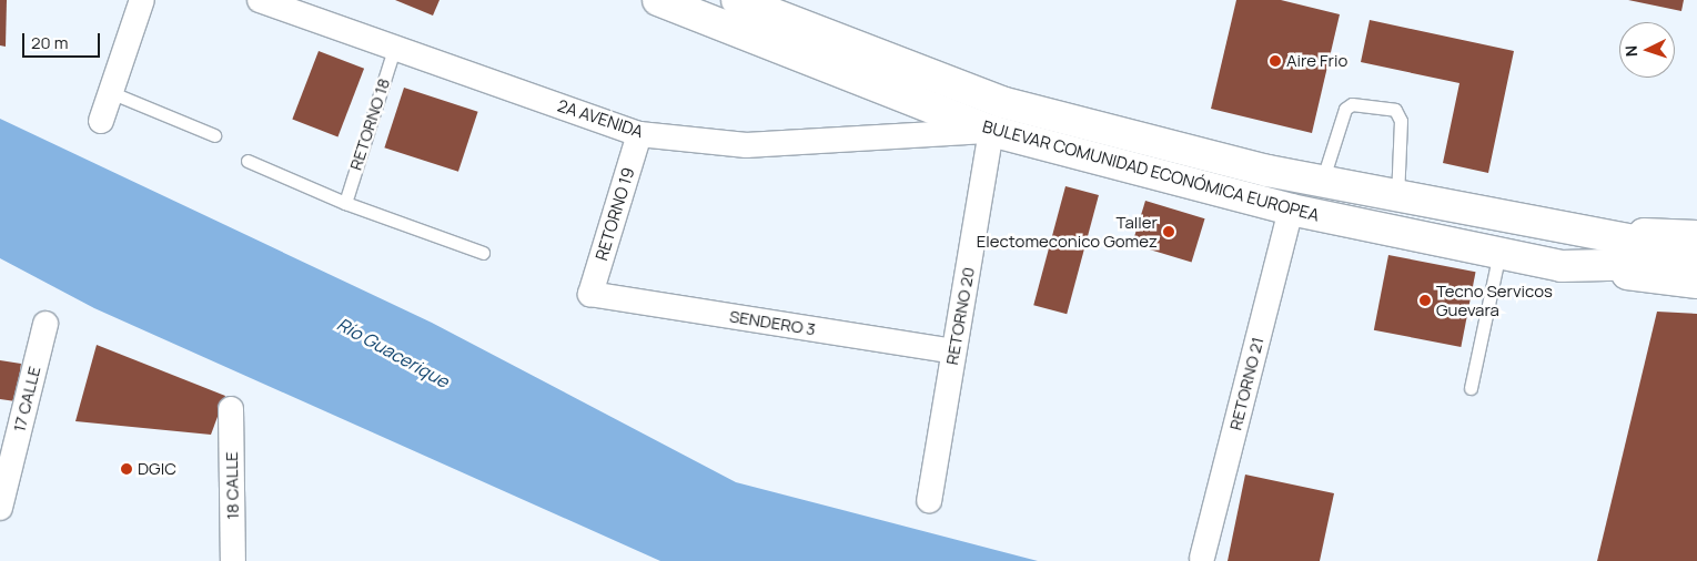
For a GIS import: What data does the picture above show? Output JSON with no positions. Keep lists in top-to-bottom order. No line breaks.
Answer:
{"streets":{"main road":["BULEVAR COMUNIDAD ECONÓMICA EUROPEA"],"street":["2A AVENIDA","RETORNO 19","RETORNO 20","SENDERO 3","RETORNO 21","17 CALLE","18 CALLE"],"lane":["RETORNO 18"]},"crossings":[["2A AVENIDA","RETORNO 18"],["2A AVENIDA","BULEVAR COMUNIDAD ECONÓMICA EUROPEA"],["2A AVENIDA","RETORNO 19"],["2A AVENIDA","RETORNO 20"],["BULEVAR COMUNIDAD ECONÓMICA EUROPEA","RETORNO 20"],["BULEVAR COMUNIDAD ECONÓMICA EUROPEA","RETORNO 21"],["RETORNO 19","SENDERO 3"],["RETORNO 20","SENDERO 3"]],"water":["Río Guacerique"],"places":["Aire Frio","Taller Electomeconico Gomez","Tecno Servicos Guevara","DGIC"],"scale_bar":"20 m","north":"left"}
